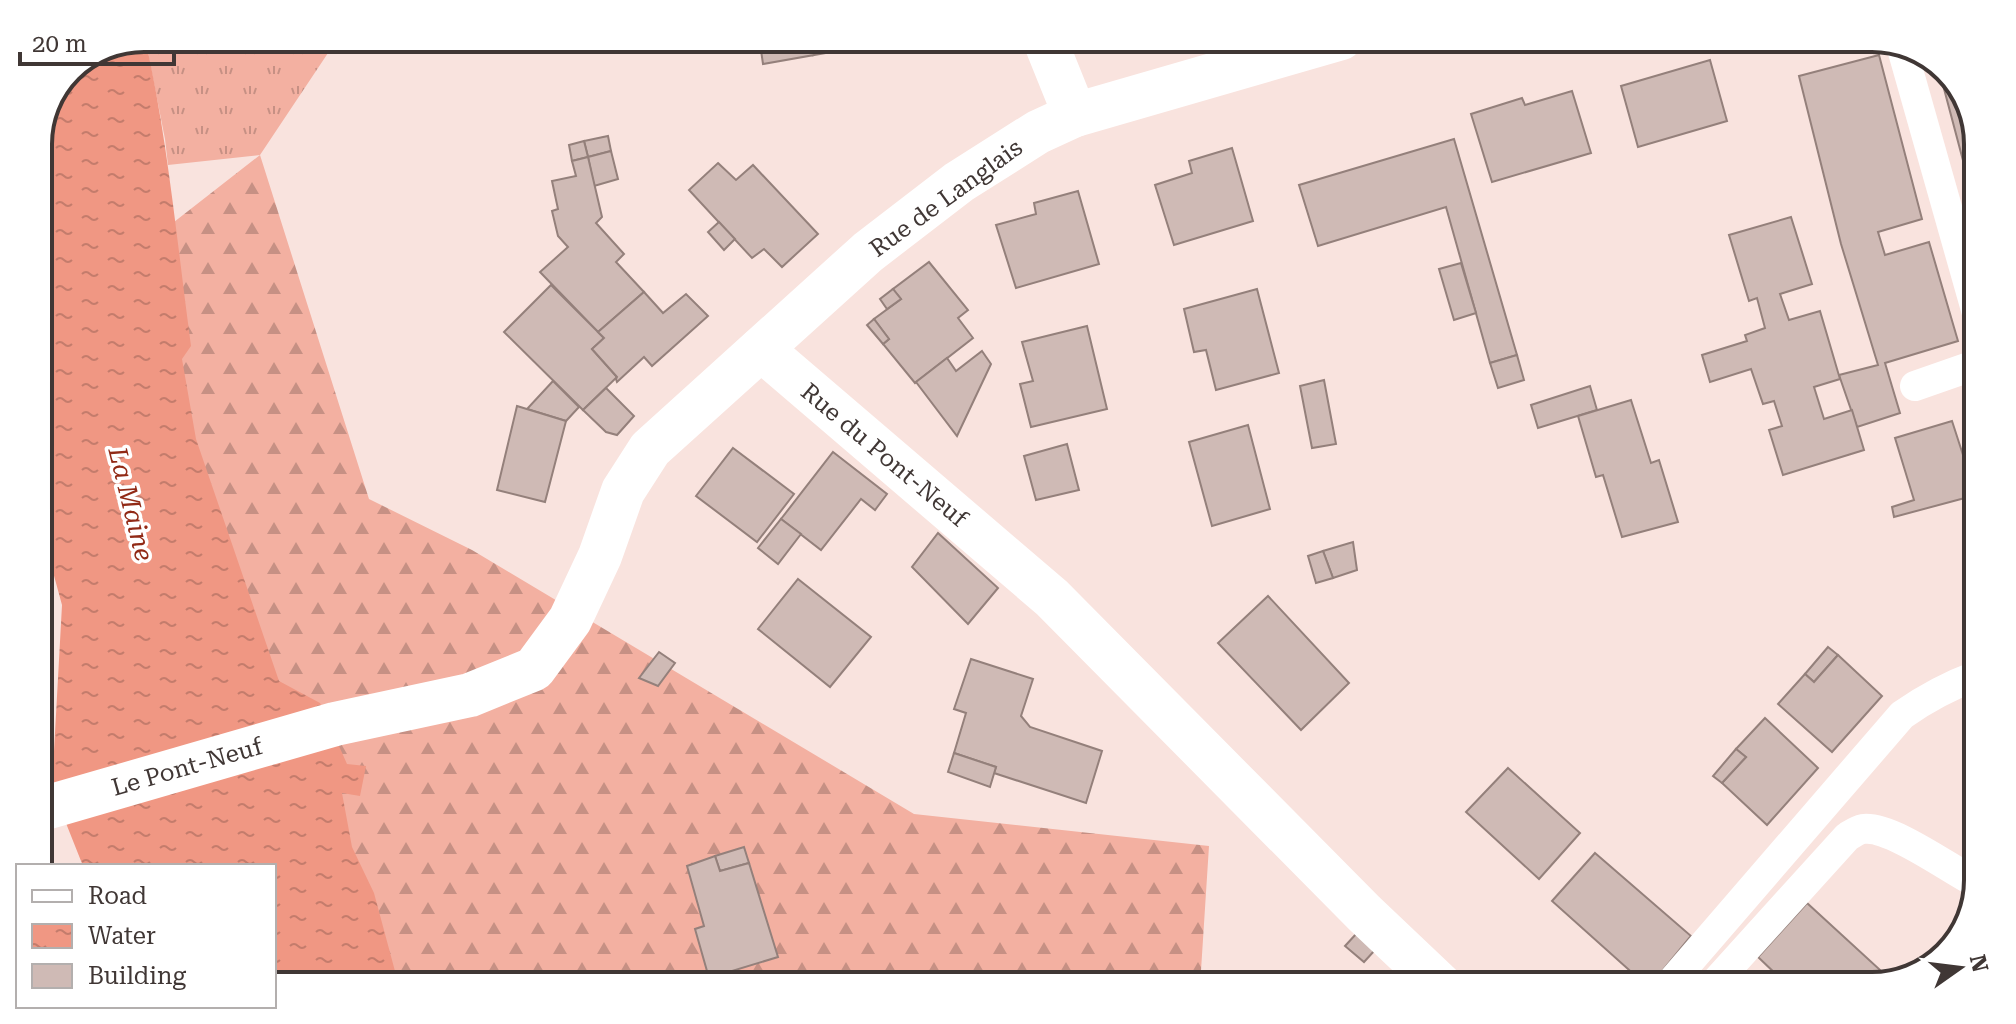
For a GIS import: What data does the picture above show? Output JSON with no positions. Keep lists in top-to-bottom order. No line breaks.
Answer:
{"streets":{"street":["Rue de Langlais","Rue du Pont-Neuf","Le Pont-Neuf"]},"crossings":[["Rue de Langlais","Rue du Pont-Neuf"],["Rue de Langlais","Le Pont-Neuf"],["Rue du Pont-Neuf","Le Pont-Neuf"]],"water":["La Maine"],"legend":["Road","Water","Building"],"scale_bar":"20 m","north":"right"}
